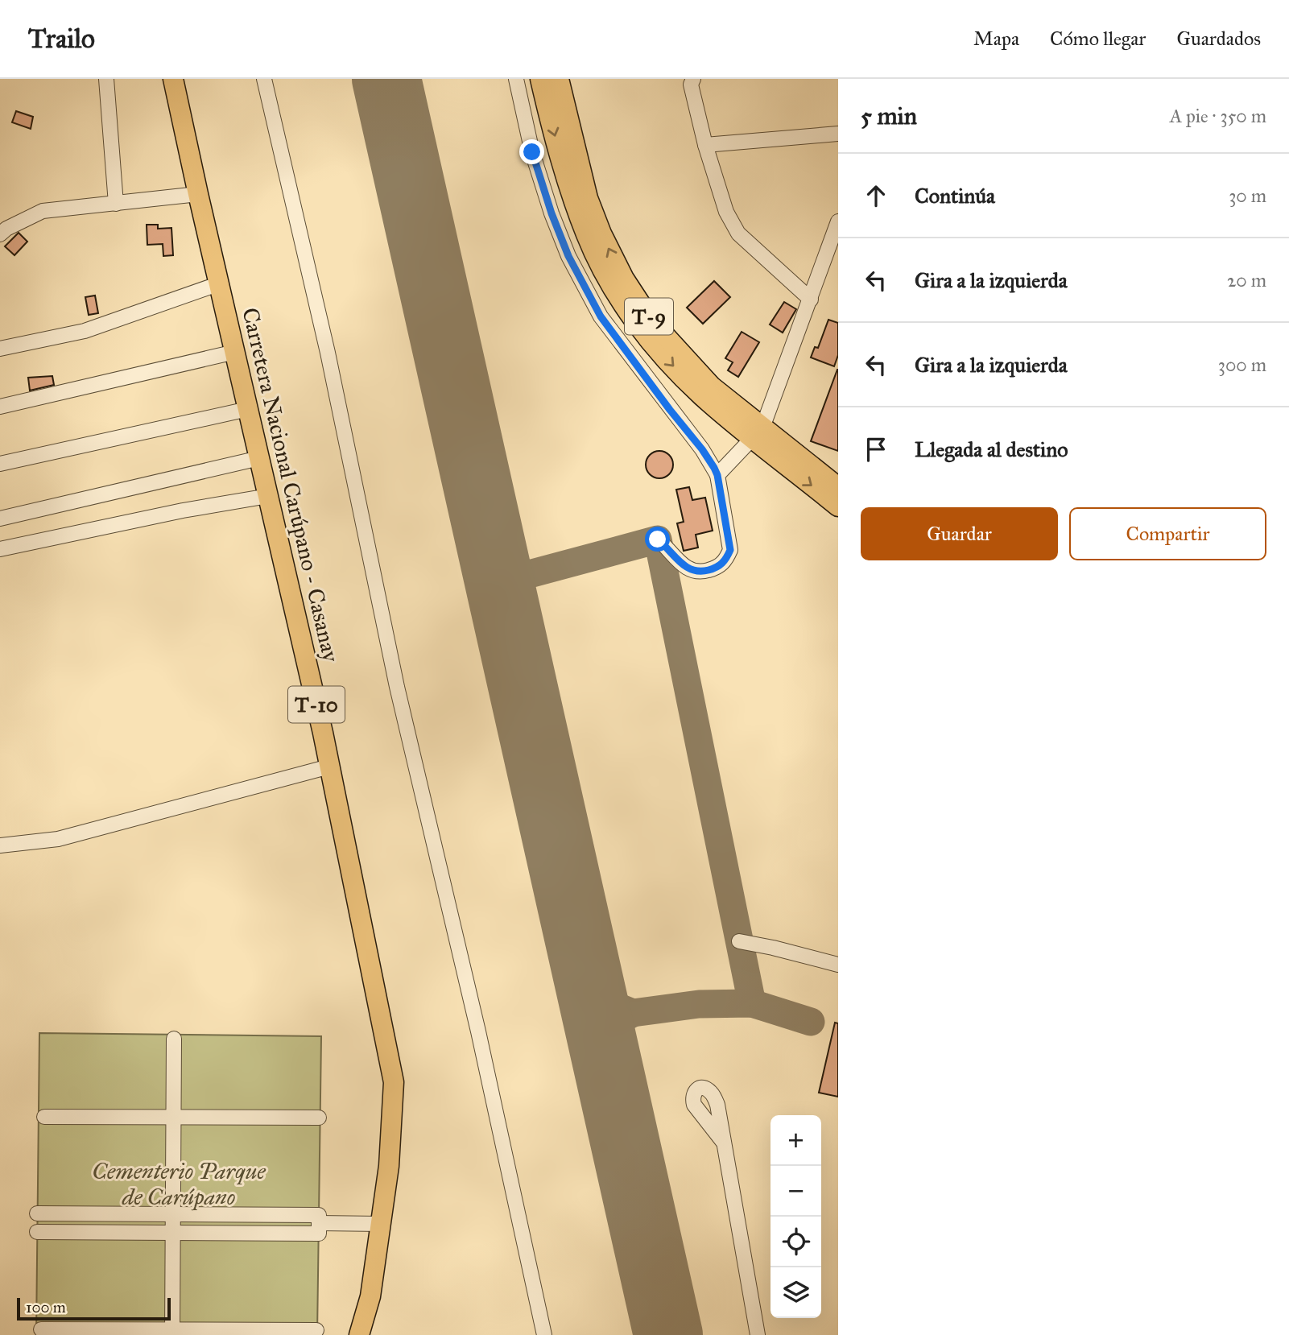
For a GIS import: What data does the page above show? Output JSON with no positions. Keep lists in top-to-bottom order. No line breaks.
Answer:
{"streets":{"highway":["T-9","Carretera Nacional Carúpano - Casanay","T-10"]},"parks":["Cementerio Parque de Carúpano"],"scale_bar":"100 m","page":{"header":"Trailo","nav":["Mapa","Cómo llegar","Guardados"],"heading":["5 min","A pie · 350 m"],"list":[["Continúa","30 m"],["Gira a la izquierda","20 m"],["Gira a la izquierda","300 m"],"Llegada al destino"],"buttons":["Guardar","Compartir"],"map_buttons":["+","−"],"scale":"100 m"}}
